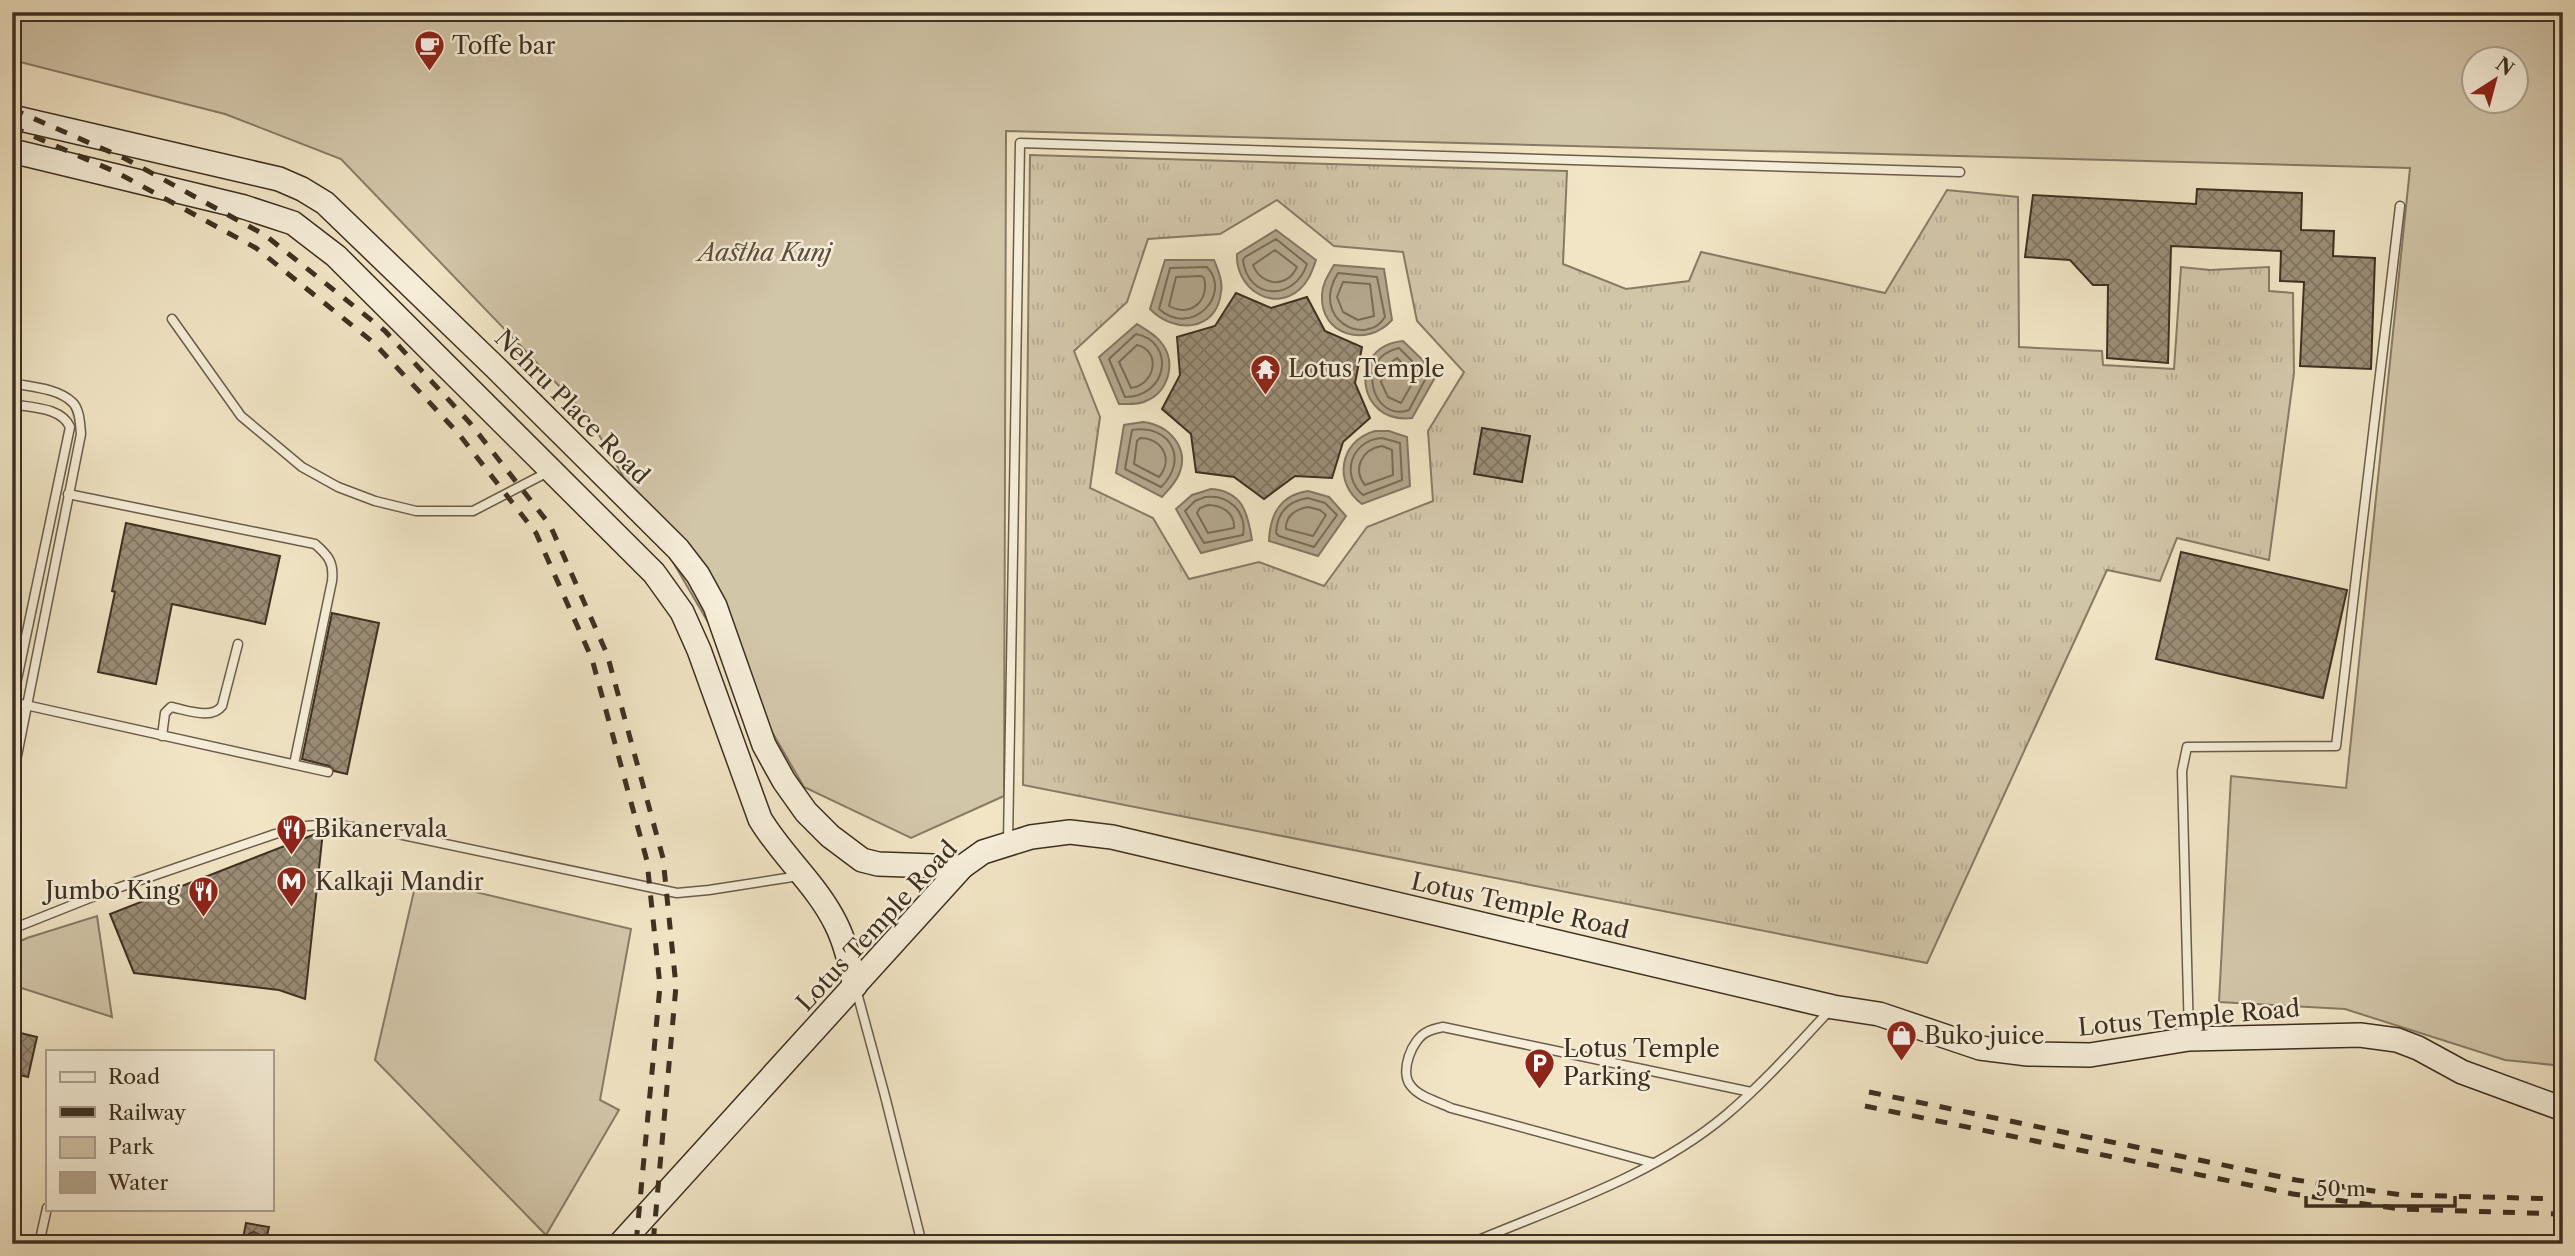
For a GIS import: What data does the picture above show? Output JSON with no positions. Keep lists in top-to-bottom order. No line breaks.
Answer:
{"streets":{"street":["Nehru Place Road","Lotus Temple Road"]},"crossings":[["Nehru Place Road","Lotus Temple Road"]],"parks":["Aastha Kunj"],"places":{"cafe":["Toffe bar"],"temple":["Lotus Temple"],"restaurant":["Bikanervala","Jumbo King"],"metro station":["Kalkaji Mandir"],"shop":["Buko juice"],"parking":["Lotus Temple Parking"]},"legend":["Road","Railway","Park","Water"],"scale_bar":"50 m","north":"top right"}
